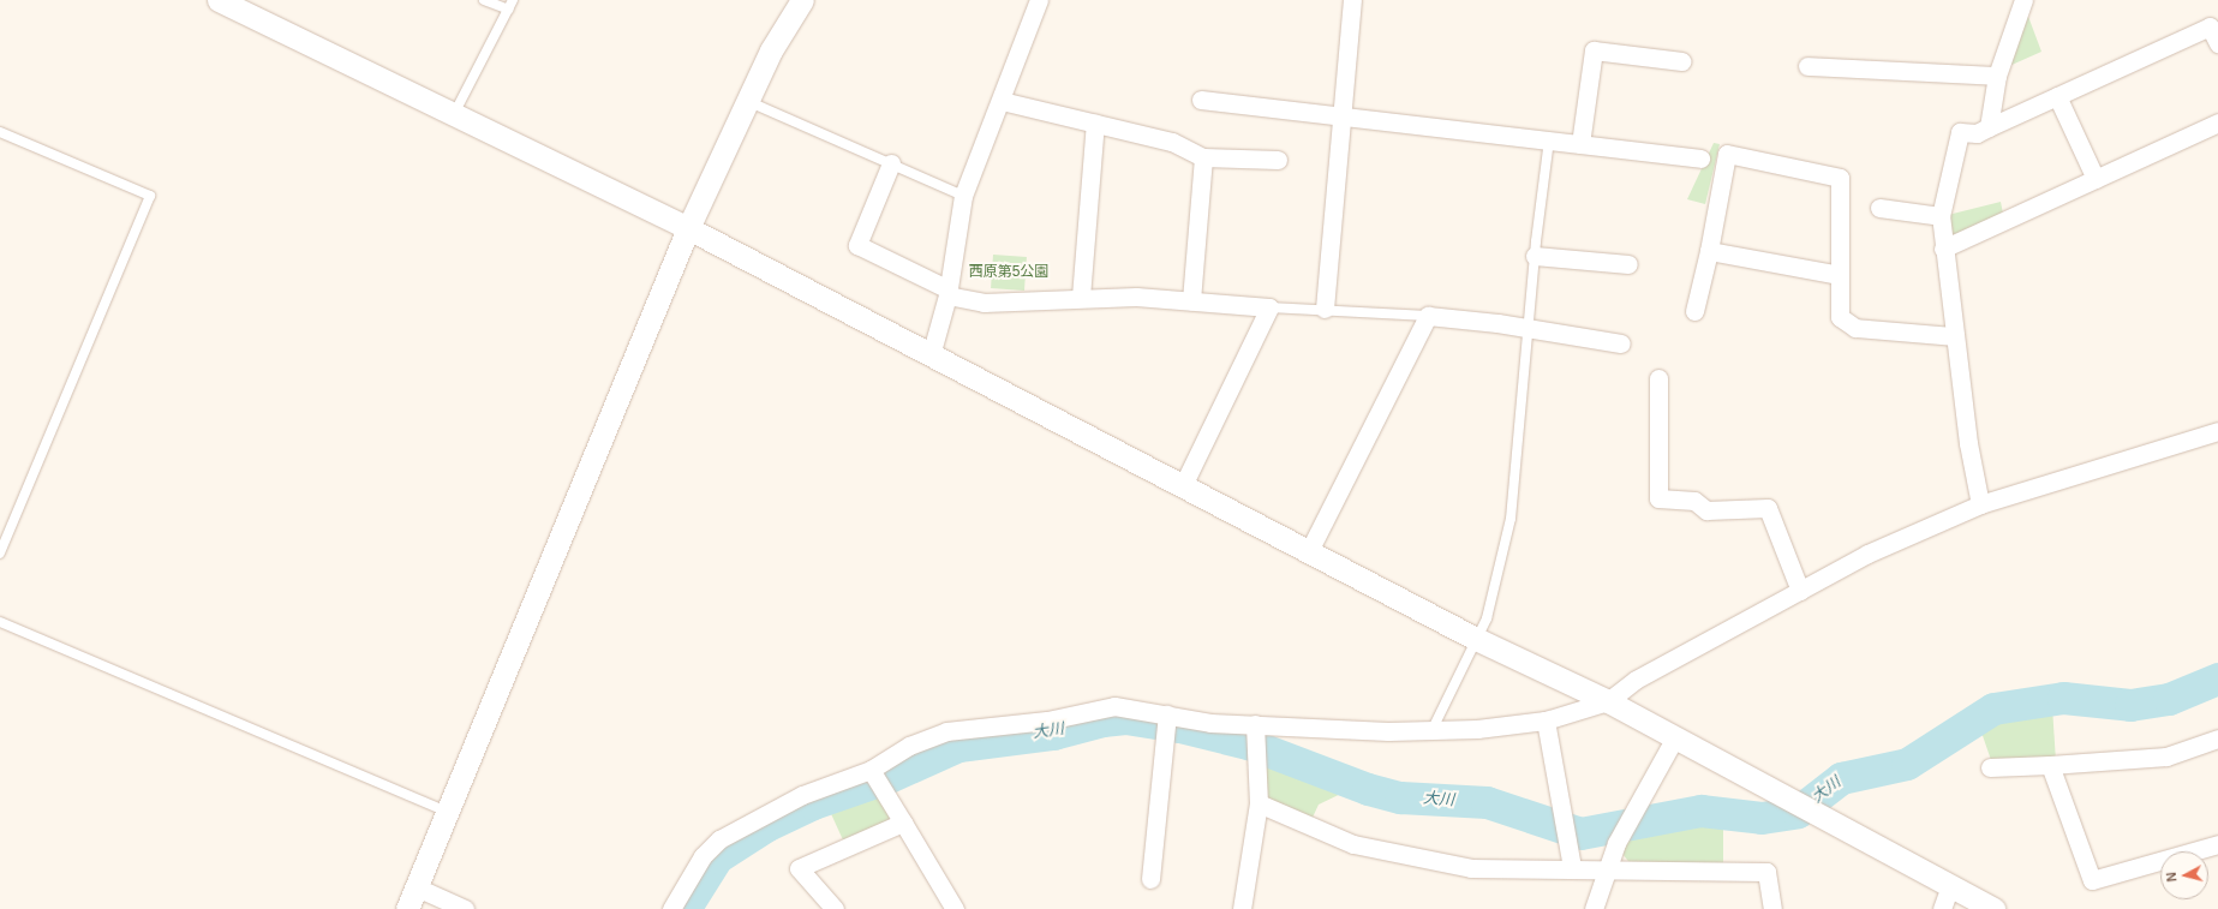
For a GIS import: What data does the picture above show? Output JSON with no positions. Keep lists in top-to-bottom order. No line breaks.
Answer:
{"water":["大川"],"parks":["西原第5公園"],"north":"left"}
